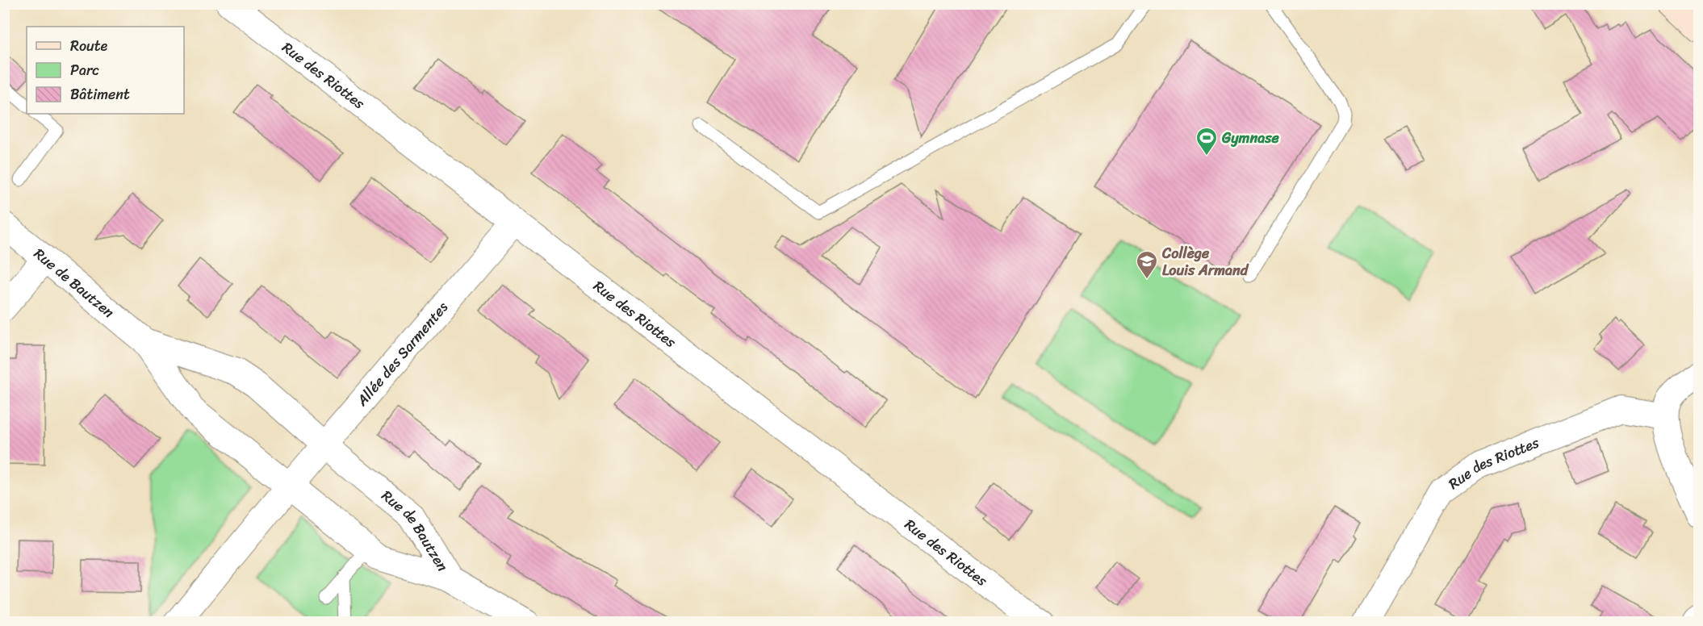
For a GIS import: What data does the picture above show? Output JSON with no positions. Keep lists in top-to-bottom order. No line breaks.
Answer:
{"streets":{"street":["Rue des Riottes","Rue de Bautzen","Allée des Sarmentes"]},"crossings":[["Rue des Riottes","Allée des Sarmentes"],["Rue de Bautzen","Allée des Sarmentes"]],"places":{"sports":["Gymnase"],"school or university":["Collège Louis Armand"]},"legend":["Route","Parc","Bâtiment"]}
